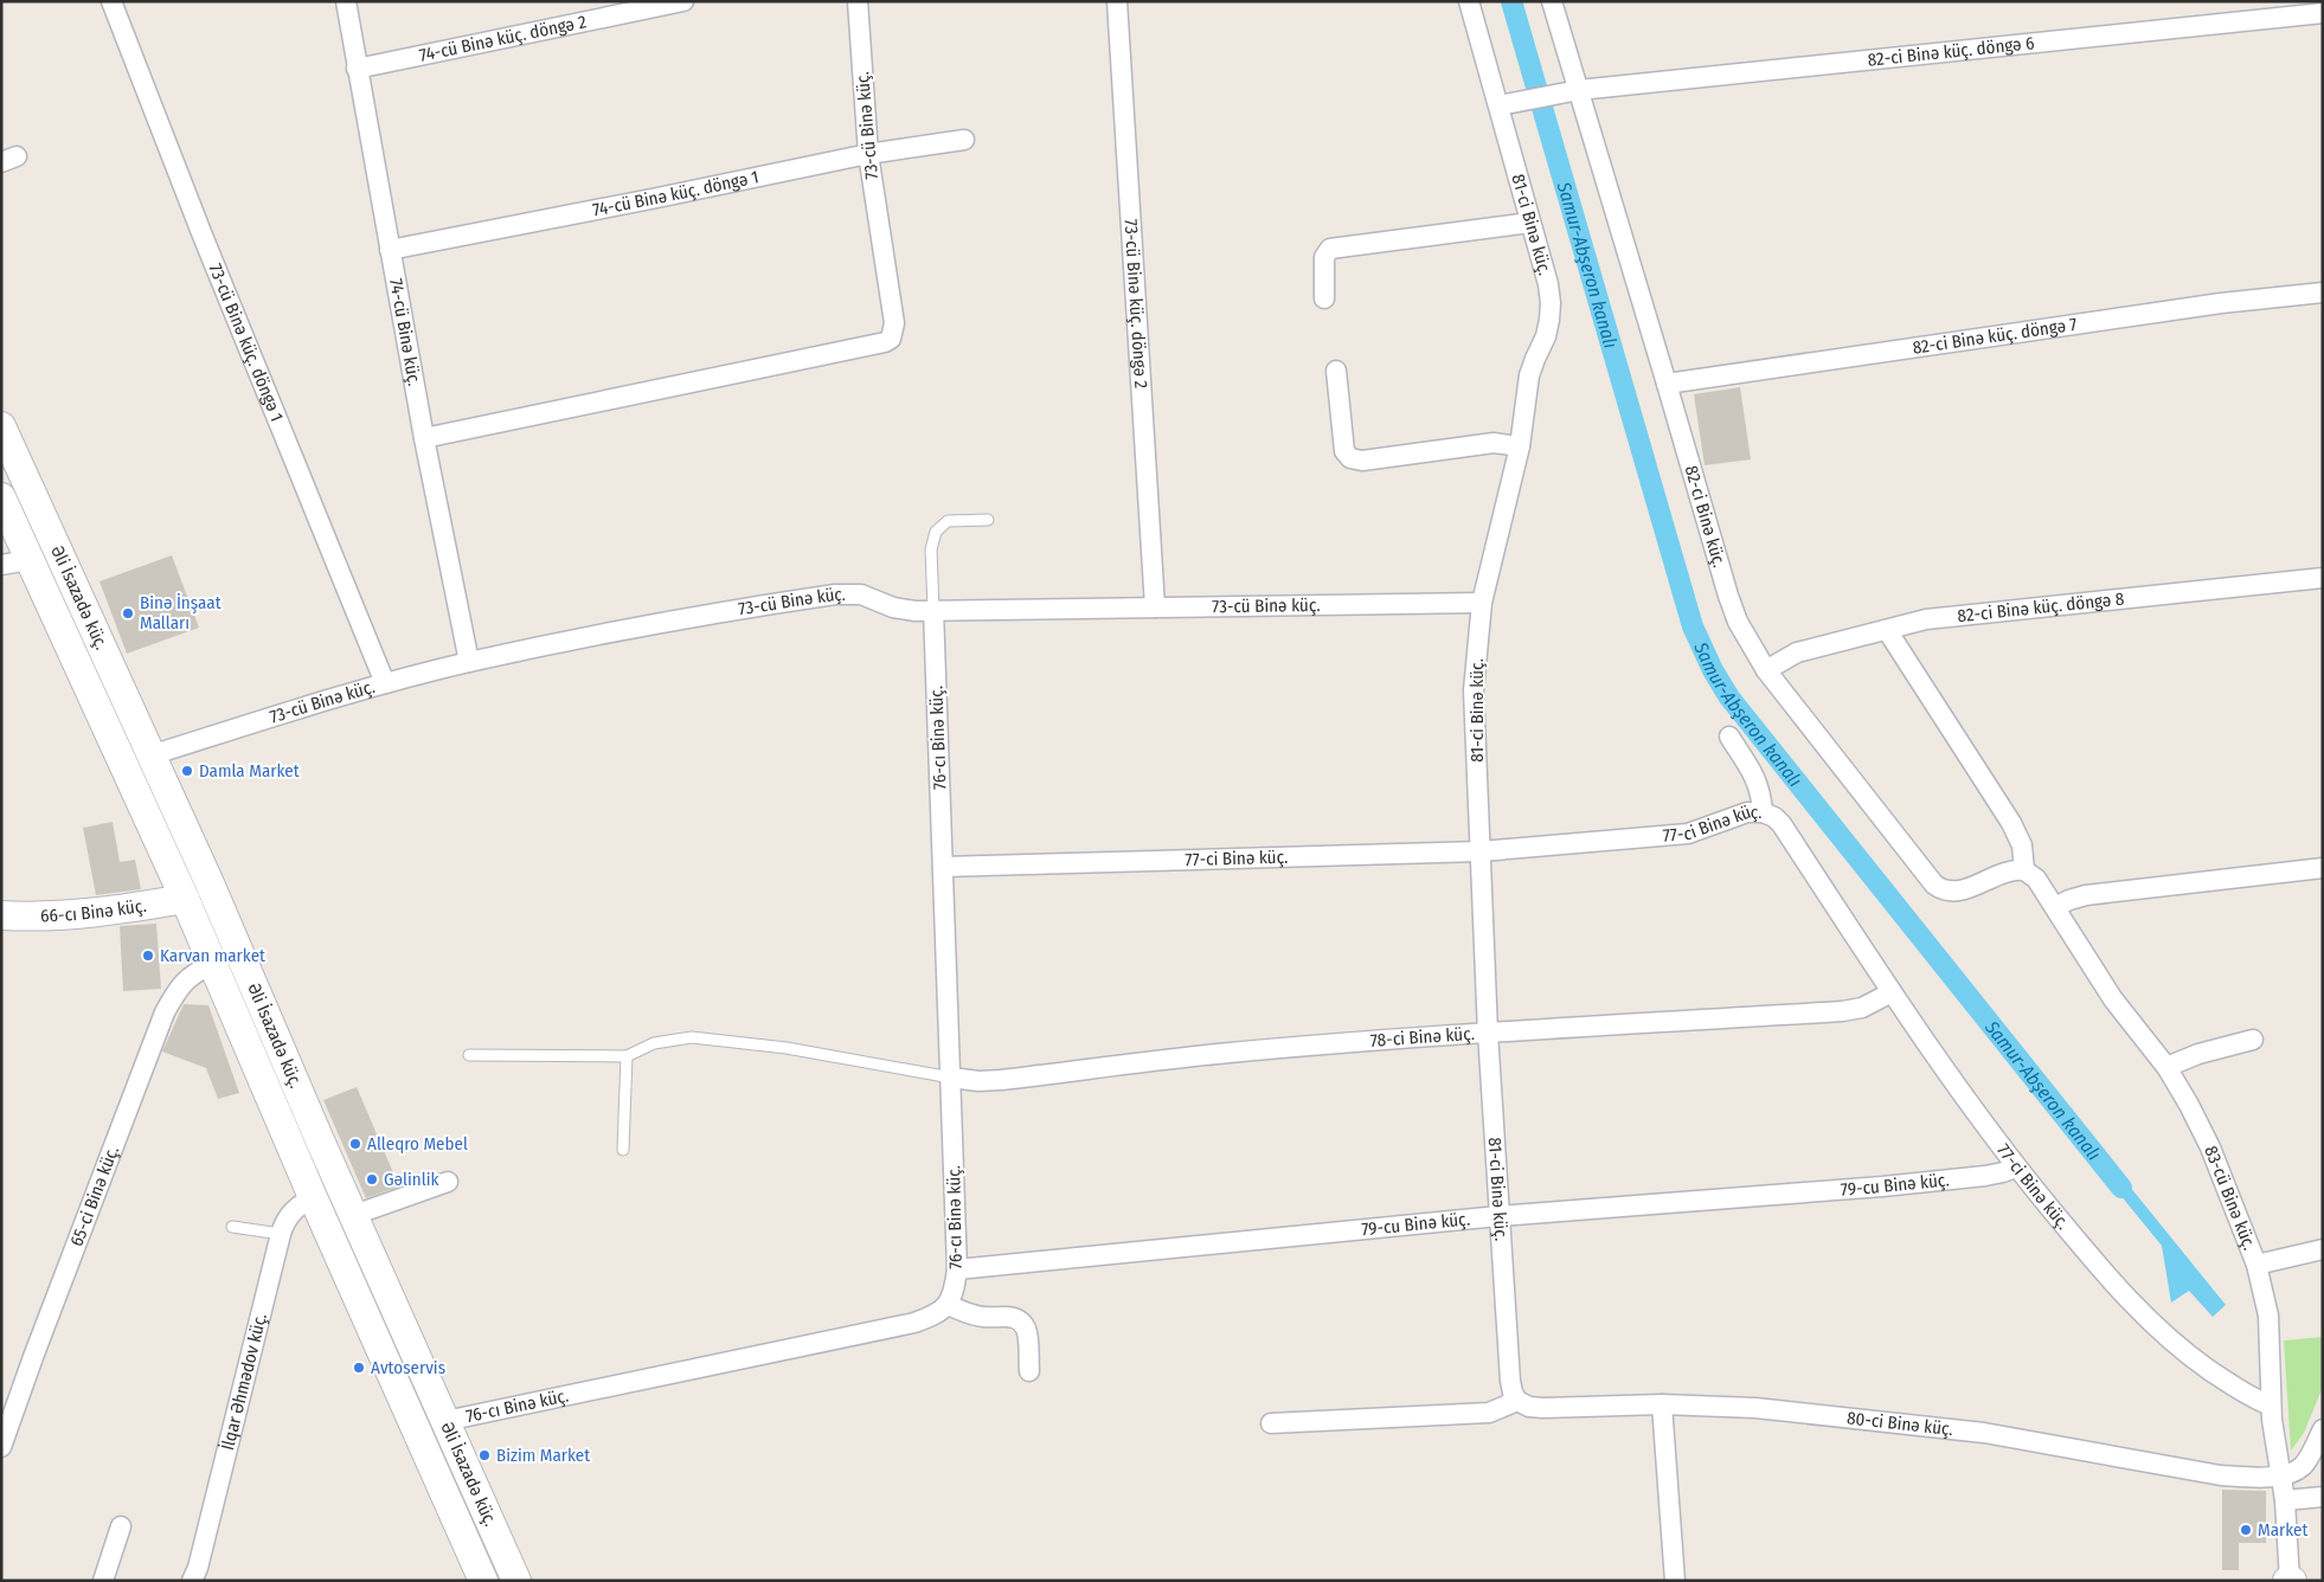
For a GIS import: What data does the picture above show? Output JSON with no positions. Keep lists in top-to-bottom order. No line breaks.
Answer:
{"streets":{"main road":["Əli İsazadə küç.","66-cı Binə küç."],"street":["74-cü Binə küç. döngə 2","82-ci Binə küç. döngə 6","73-cü Binə küç.","74-cü Binə küç. döngə 1","81-ci Binə küç.","73-cü Binə küç. döngə 2","74-cü Binə küç.","82-ci Binə küç. döngə 7","73-cü Binə küç. döngə 1","82-ci Binə küç.","82-ci Binə küç. döngə 8","76-cı Binə küç.","77-ci Binə küç.","78-ci Binə küç.","79-cu Binə küç.","65-ci Binə küç.","83-cü Binə küç.","İlqar Əhmədov küç.","80-ci Binə küç."]},"crossings":[["74-cü Binə küç. döngə 2","74-cü Binə küç."],["82-ci Binə küç. döngə 6","81-ci Binə küç."],["82-ci Binə küç. döngə 6","82-ci Binə küç."],["73-cü Binə küç.","74-cü Binə küç. döngə 1"],["73-cü Binə küç.","81-ci Binə küç."],["73-cü Binə küç.","73-cü Binə küç. döngə 2"],["73-cü Binə küç.","74-cü Binə küç."],["73-cü Binə küç.","73-cü Binə küç. döngə 1"],["73-cü Binə küç.","Əli İsazadə küç."],["73-cü Binə küç.","76-cı Binə küç."],["74-cü Binə küç. döngə 1","74-cü Binə küç."],["81-ci Binə küç.","77-ci Binə küç."],["81-ci Binə küç.","78-ci Binə küç."],["81-ci Binə küç.","79-cu Binə küç."],["81-ci Binə küç.","80-ci Binə küç."],["82-ci Binə küç. döngə 7","82-ci Binə küç."],["82-ci Binə küç.","82-ci Binə küç. döngə 8"],["82-ci Binə küç.","83-cü Binə küç."],["Əli İsazadə küç.","76-cı Binə küç."],["Əli İsazadə küç.","66-cı Binə küç."],["Əli İsazadə küç.","65-ci Binə küç."],["Əli İsazadə küç.","İlqar Əhmədov küç."],["76-cı Binə küç.","77-ci Binə küç."],["76-cı Binə küç.","78-ci Binə küç."],["76-cı Binə küç.","79-cu Binə küç."],["77-ci Binə küç.","78-ci Binə küç."],["77-ci Binə küç.","79-cu Binə küç."],["77-ci Binə küç.","83-cü Binə küç."],["83-cü Binə küç.","80-ci Binə küç."]],"water":["Samur-Abşeron kanalı"],"places":["Binə İnşaat Malları","Damla Market","Karvan market","Alleqro Mebel","Gəlinlik","Avtoservis","Bizim Market","Market"]}
